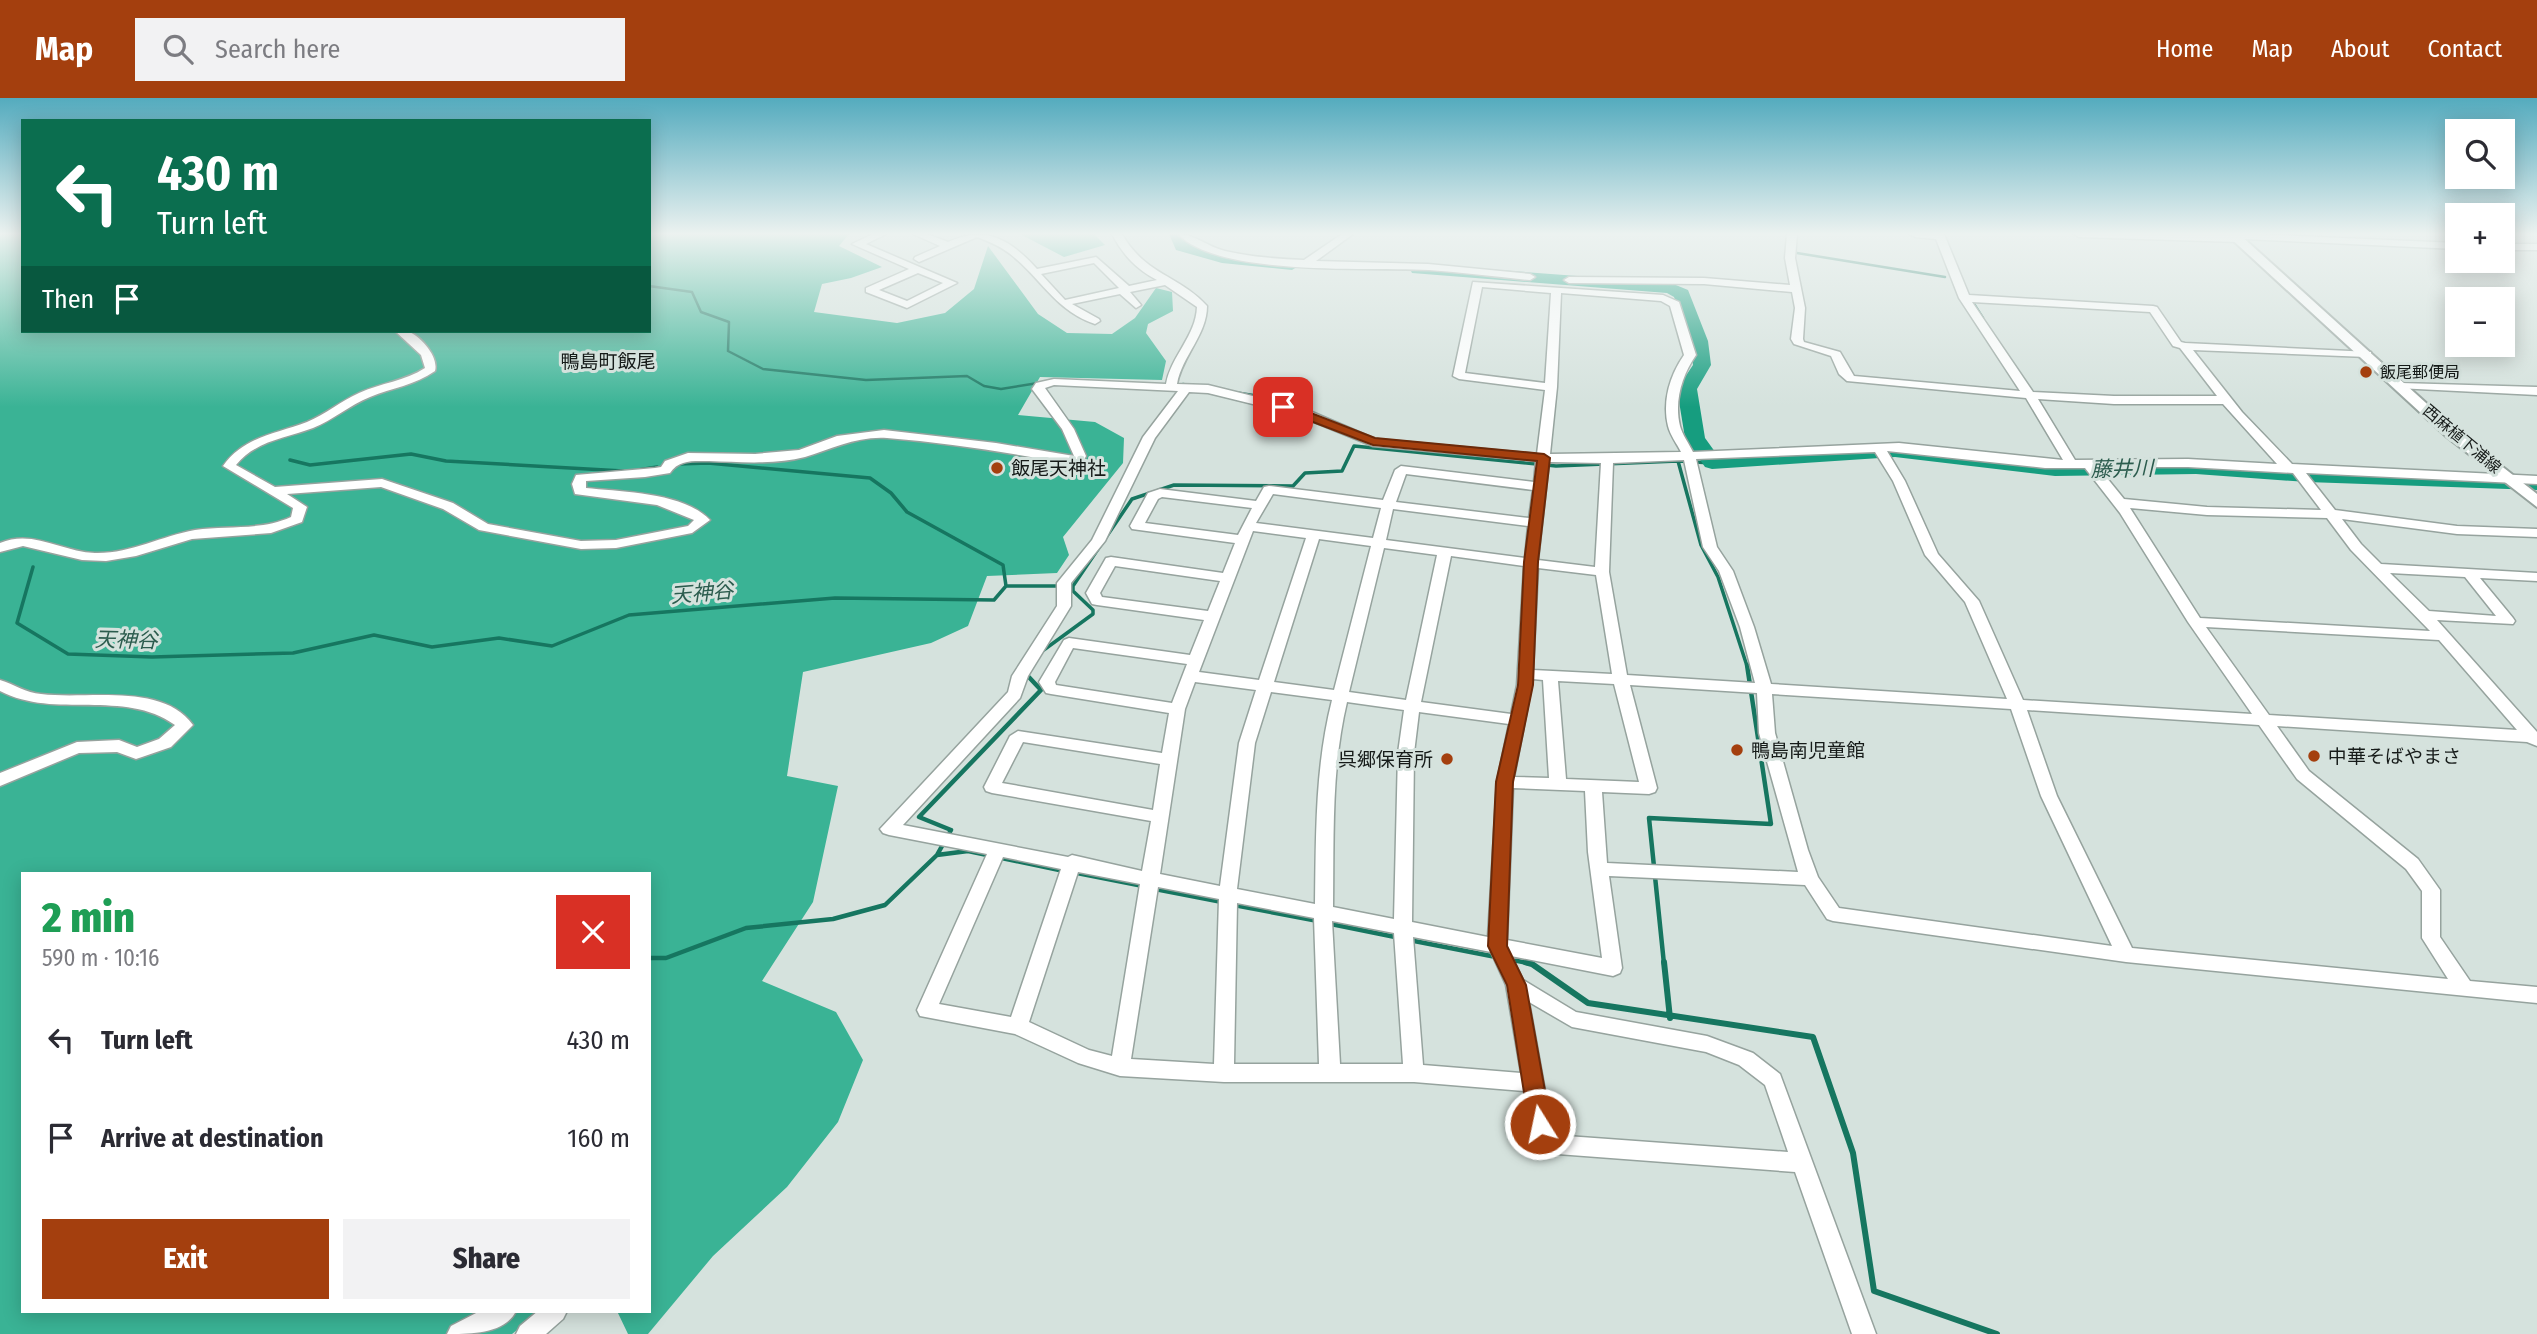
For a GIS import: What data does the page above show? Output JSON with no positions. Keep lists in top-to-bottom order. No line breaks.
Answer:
{"streets":{"main road":["西麻植下浦線"]},"districts":["鴨島町飯尾"],"water":["藤井川","天神谷"],"places":["飯尾郵便局","飯尾天神社","鴨島南児童館","中華そばやまさ","呉郷保育所"],"page":{"header":"Map","search":"Search here","nav":["Home","Map","About","Contact"],"map_buttons":["+","−"],"turn":["430 m","Turn left"],"then":"Then","heading":["2 min","590 m · 10:16"],"list":[{"name":"Turn left","value":"430 m"},{"name":"Arrive at destination","value":"160 m"}],"buttons":["Exit","Share"]}}
